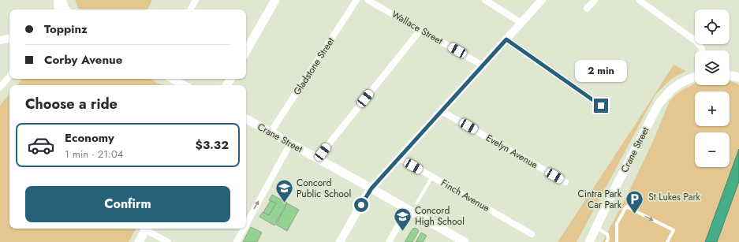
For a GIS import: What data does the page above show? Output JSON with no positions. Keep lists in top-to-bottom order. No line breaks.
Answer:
{"streets":{"main road":["Crane Street"],"street":["Wallace Street","Gladstone Street","Evelyn Avenue","Finch Avenue"]},"crossings":[["Gladstone Street","Crane Street"]],"parks":["St Lukes Park"],"places":{"school or university":["Concord Public School","Concord High School"],"parking":["Cintra Park Car Park"]},"page":{"map_buttons":["+","−"],"banner":["Toppinz","Corby Avenue"],"bubble":"2 min","heading":"Choose a ride","list":[{"name":"Economy","note":"1 min · 21:04","value":"$3.32"}],"buttons":"Confirm"}}
